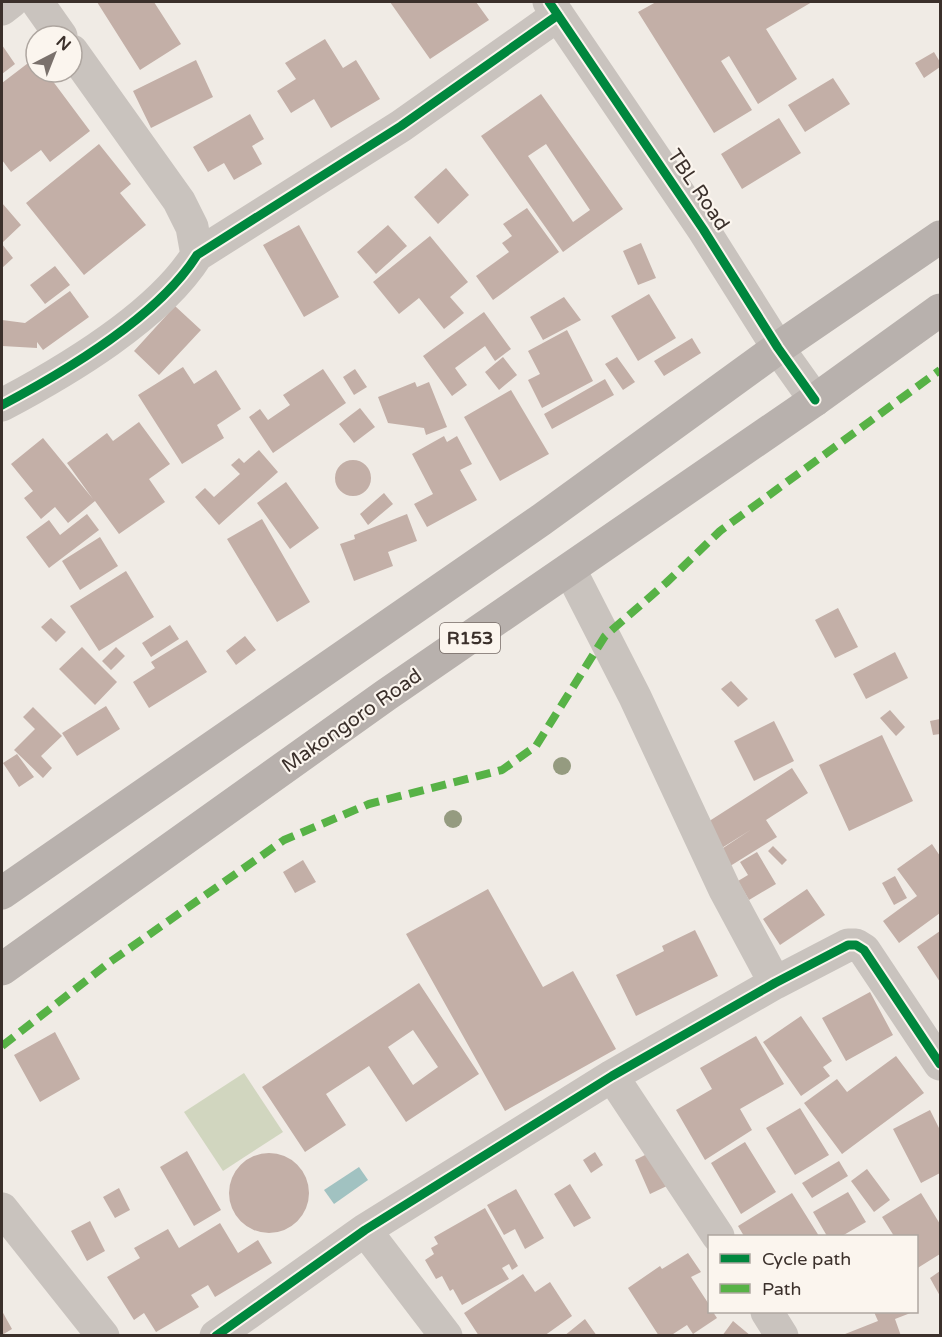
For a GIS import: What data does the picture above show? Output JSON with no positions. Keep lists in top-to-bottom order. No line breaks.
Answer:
{"streets":{"main road":["R153","Makongoro Road"],"street":["TBL Road"]},"crossings":[["TBL Road","R153"],["TBL Road","Makongoro Road"]],"legend":["Cycle path","Path"],"north":"top right"}
